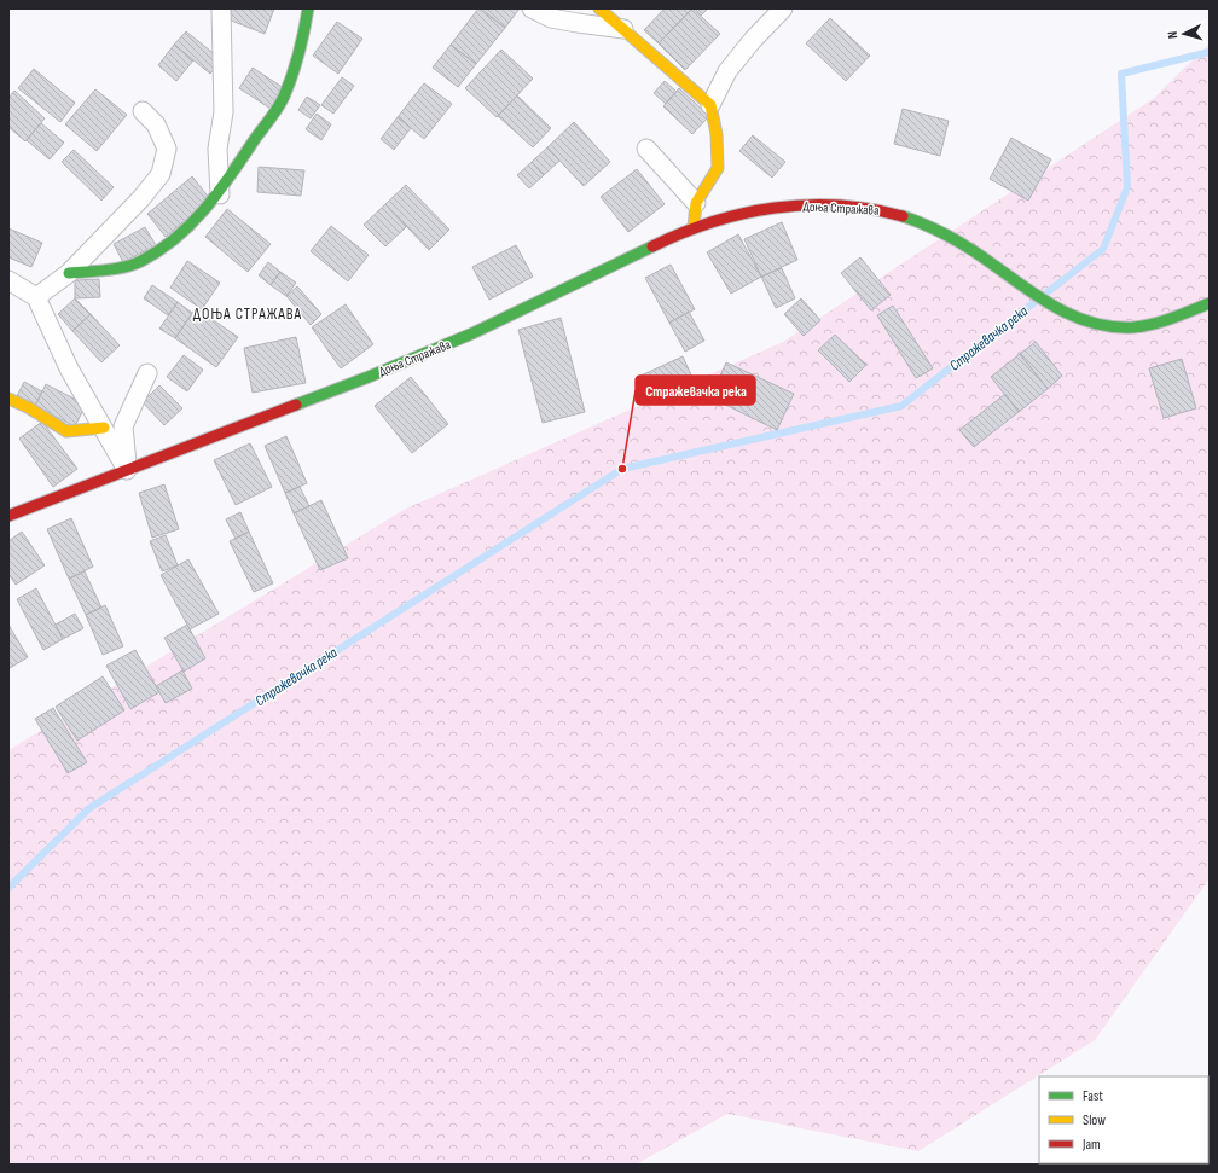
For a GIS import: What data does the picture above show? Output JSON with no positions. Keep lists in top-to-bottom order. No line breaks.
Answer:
{"streets":{"main road":["Доња Стражава"]},"districts":["ДОЊА СТРАЖАВА"],"water":["Стражевачка река"],"places":["Стражевачка река"],"legend":["Fast","Slow","Jam"],"north":"left"}
